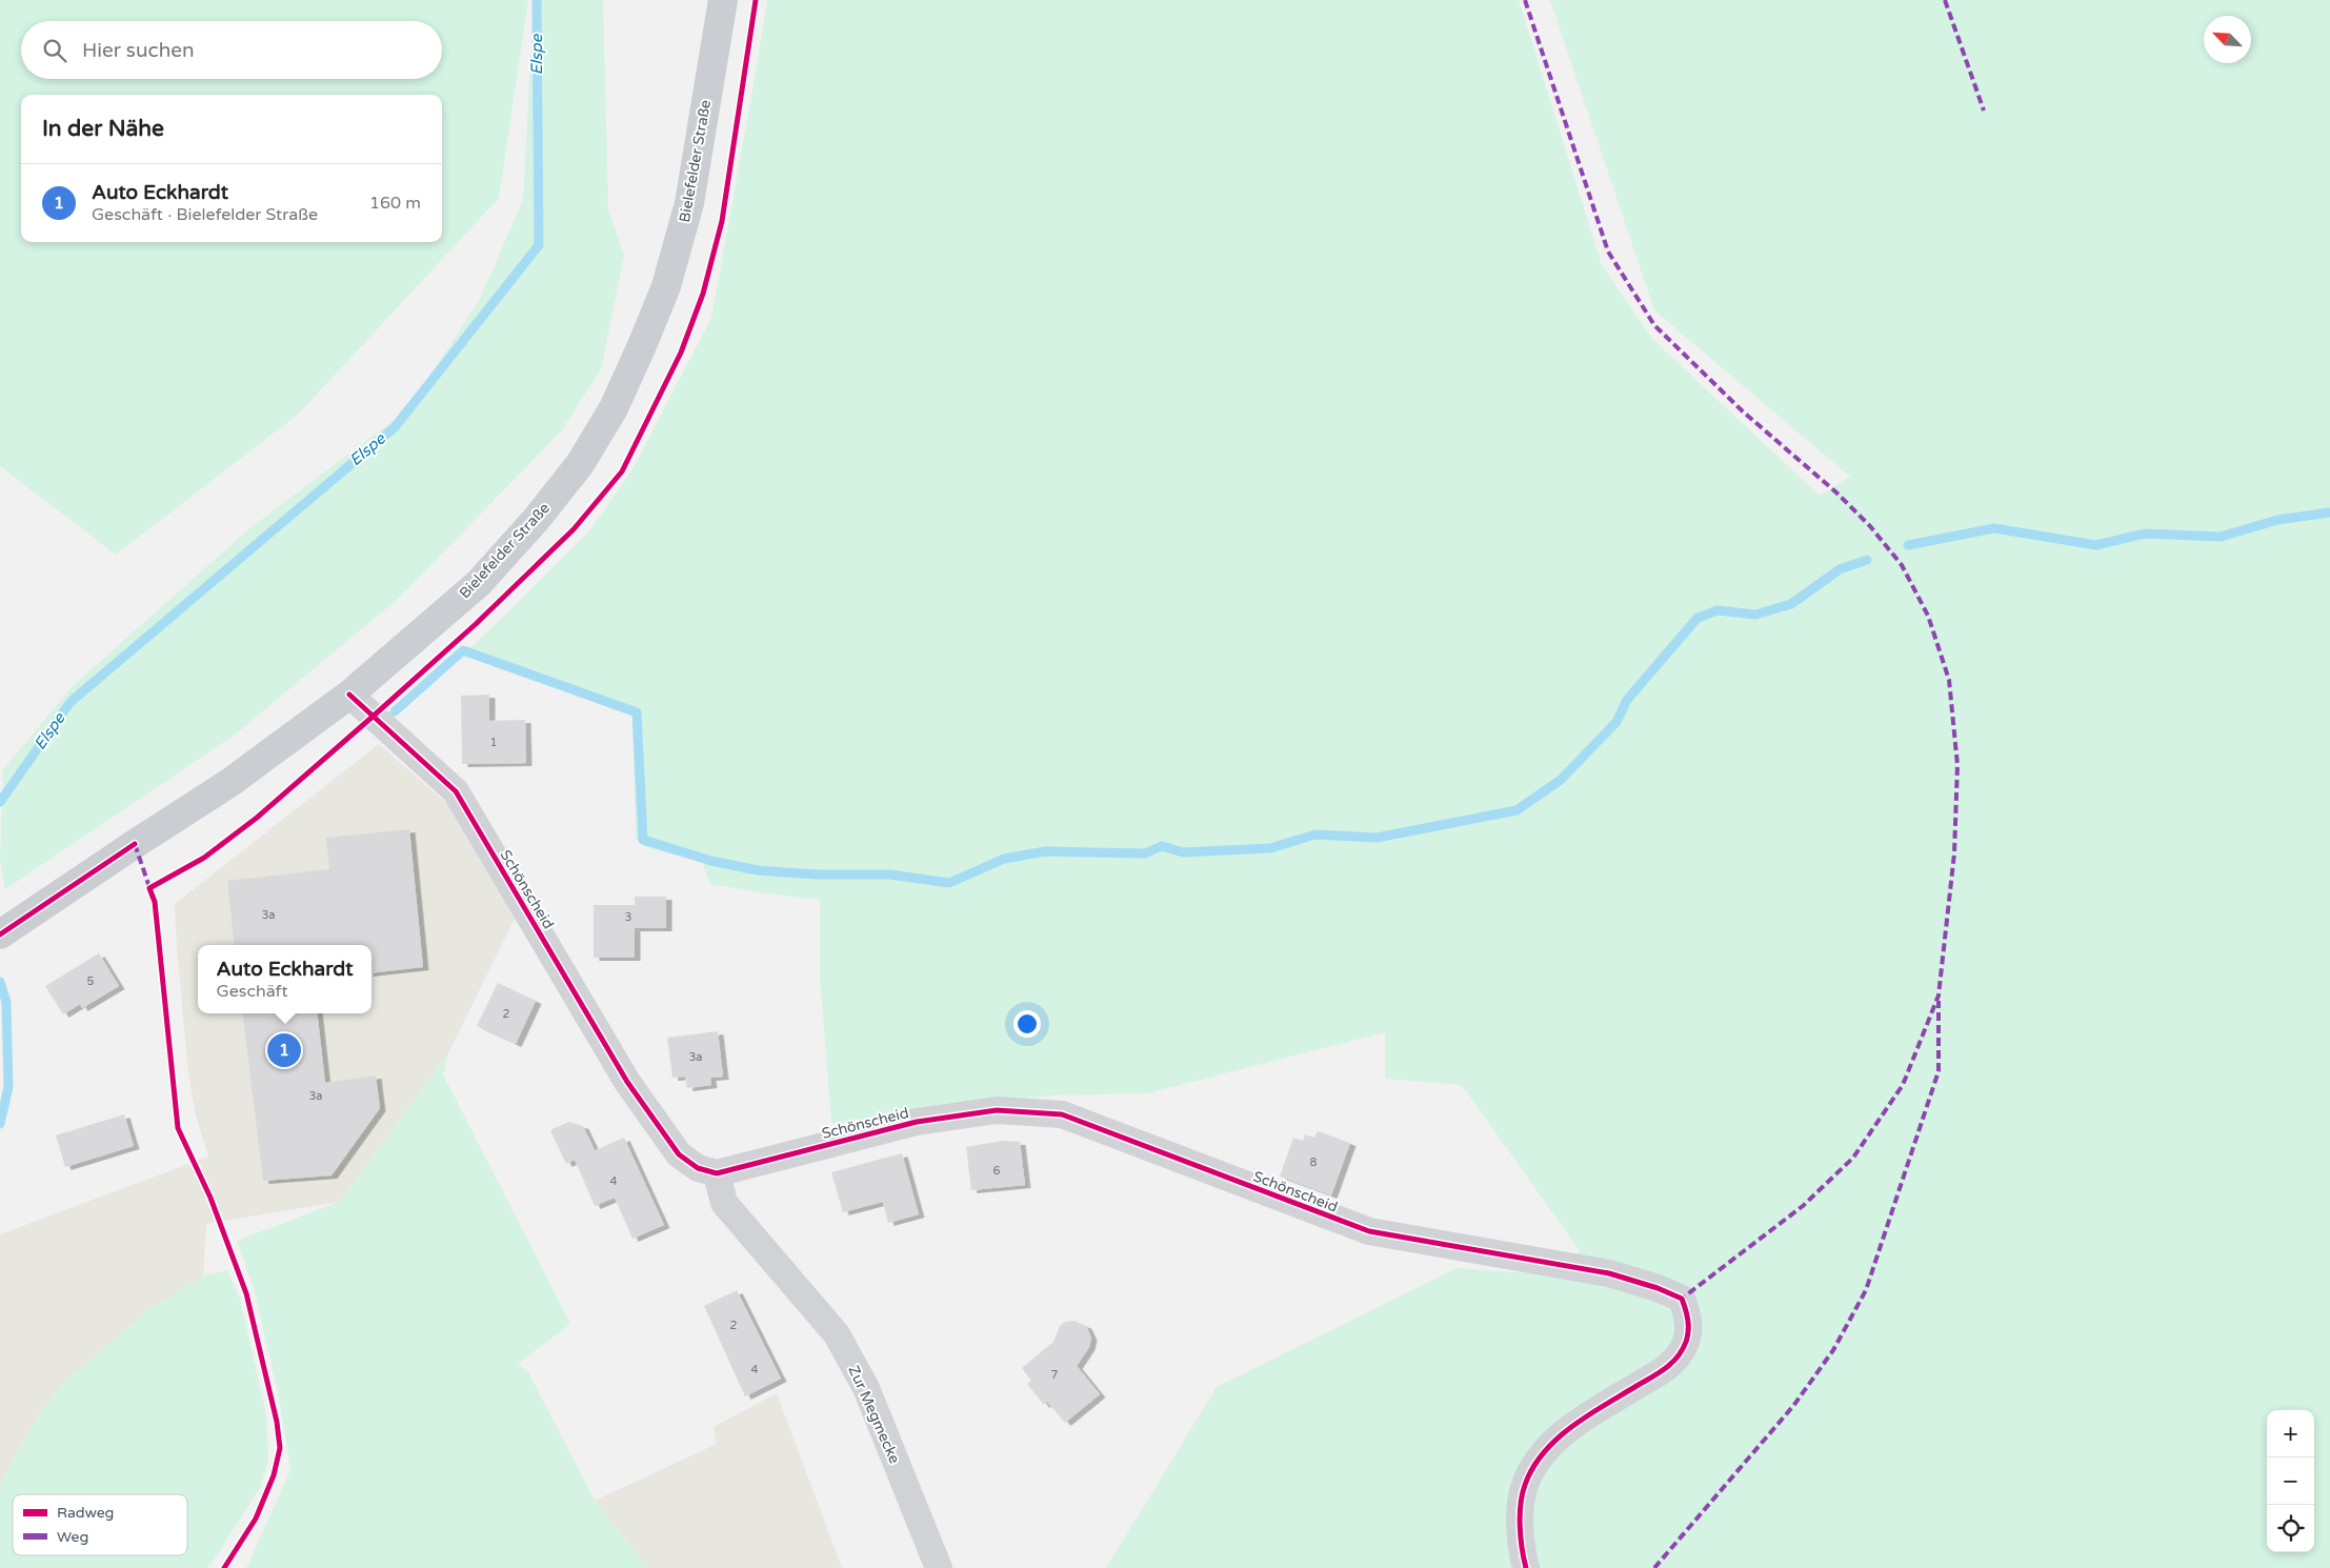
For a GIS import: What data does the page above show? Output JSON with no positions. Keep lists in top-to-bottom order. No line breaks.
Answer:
{"streets":{"main road":["Bielefelder Straße"],"street":["Schönscheid","Zur Megmecke"]},"crossings":[["Bielefelder Straße","Schönscheid"],["Schönscheid","Zur Megmecke"]],"water":["Elspe"],"house_numbers":["1","3a","3","5","2","3a","3a","8","6","4","2","4","7"],"legend":["Radweg","Weg"],"north":"top left","page":{"search":"Hier suchen","heading":"In der Nähe","list":[{"mark":"1","name":"Auto Eckhardt","note":"Geschäft · Bielefelder Straße","value":"160 m"}],"popup":["Auto Eckhardt","Geschäft"],"pins":"1","map_buttons":["+","−"]}}
